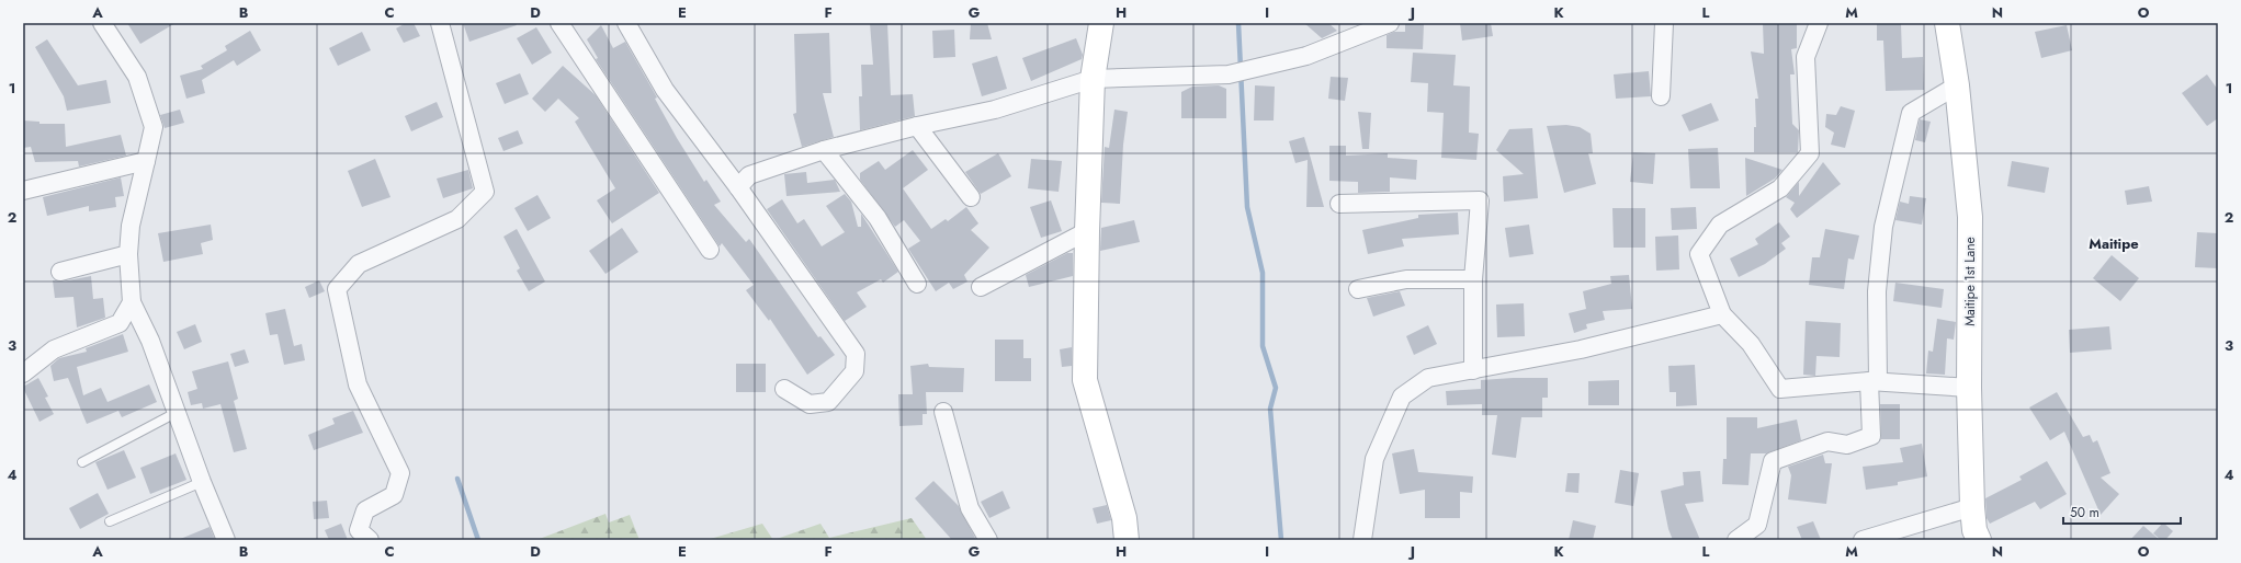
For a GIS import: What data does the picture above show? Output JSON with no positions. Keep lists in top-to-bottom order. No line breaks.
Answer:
{"streets":{"street":["Maitipe 1st Lane"]},"districts":["Maitipe"],"scale_bar":"50 m","grid":{"columns":["A","B","C","D","E","F","G","H","I","J","K","L","M","N","O"],"rows":["1","2","3","4"]}}
